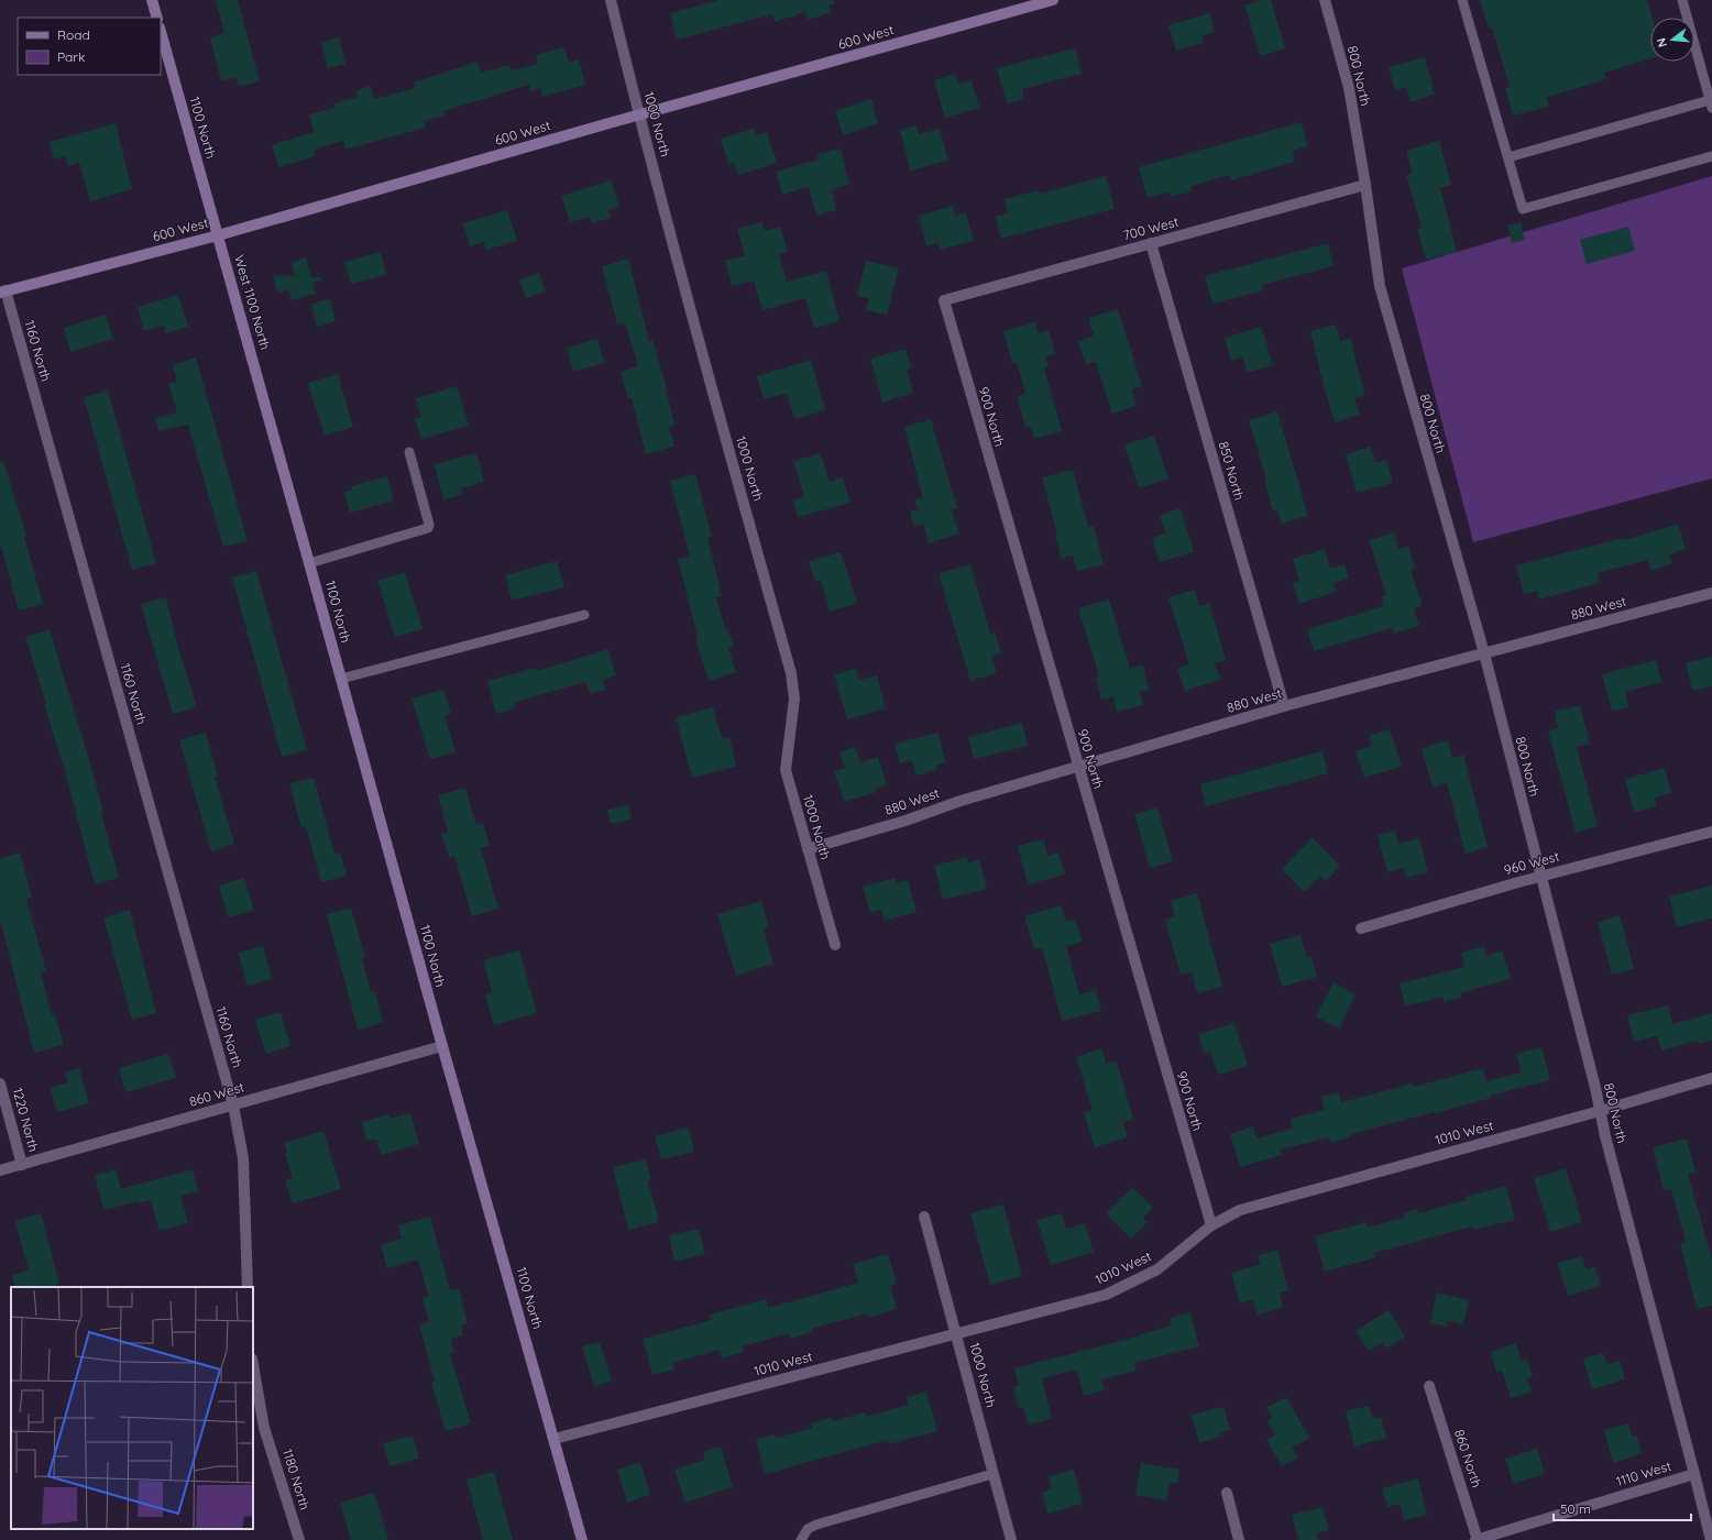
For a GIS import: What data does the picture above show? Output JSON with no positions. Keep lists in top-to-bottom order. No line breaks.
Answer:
{"streets":{"main road":["600 West","1100 North","West 1100 North"],"street":["800 North","1000 North","700 West","1160 North","900 North","850 North","880 West","960 West","860 West","1220 North","1010 West","860 North","1110 West","1180 North"]},"crossings":[["600 West","1000 North"],["600 West","1100 North"],["600 West","West 1100 North"],["600 West","1160 North"],["800 North","700 West"],["800 North","880 West"],["800 North","960 West"],["800 North","1010 West"],["800 North","1110 West"],["1000 North","880 West"],["1000 North","1010 West"],["1100 North","West 1100 North"],["1100 North","860 West"],["1100 North","1010 West"],["700 West","900 North"],["700 West","850 North"],["1160 North","860 West"],["900 North","880 West"],["900 North","1010 West"],["850 North","880 West"],["860 West","1220 North"],["860 North","1110 West"]],"legend":["Road","Park"],"scale_bar":"50 m","north":"left"}
